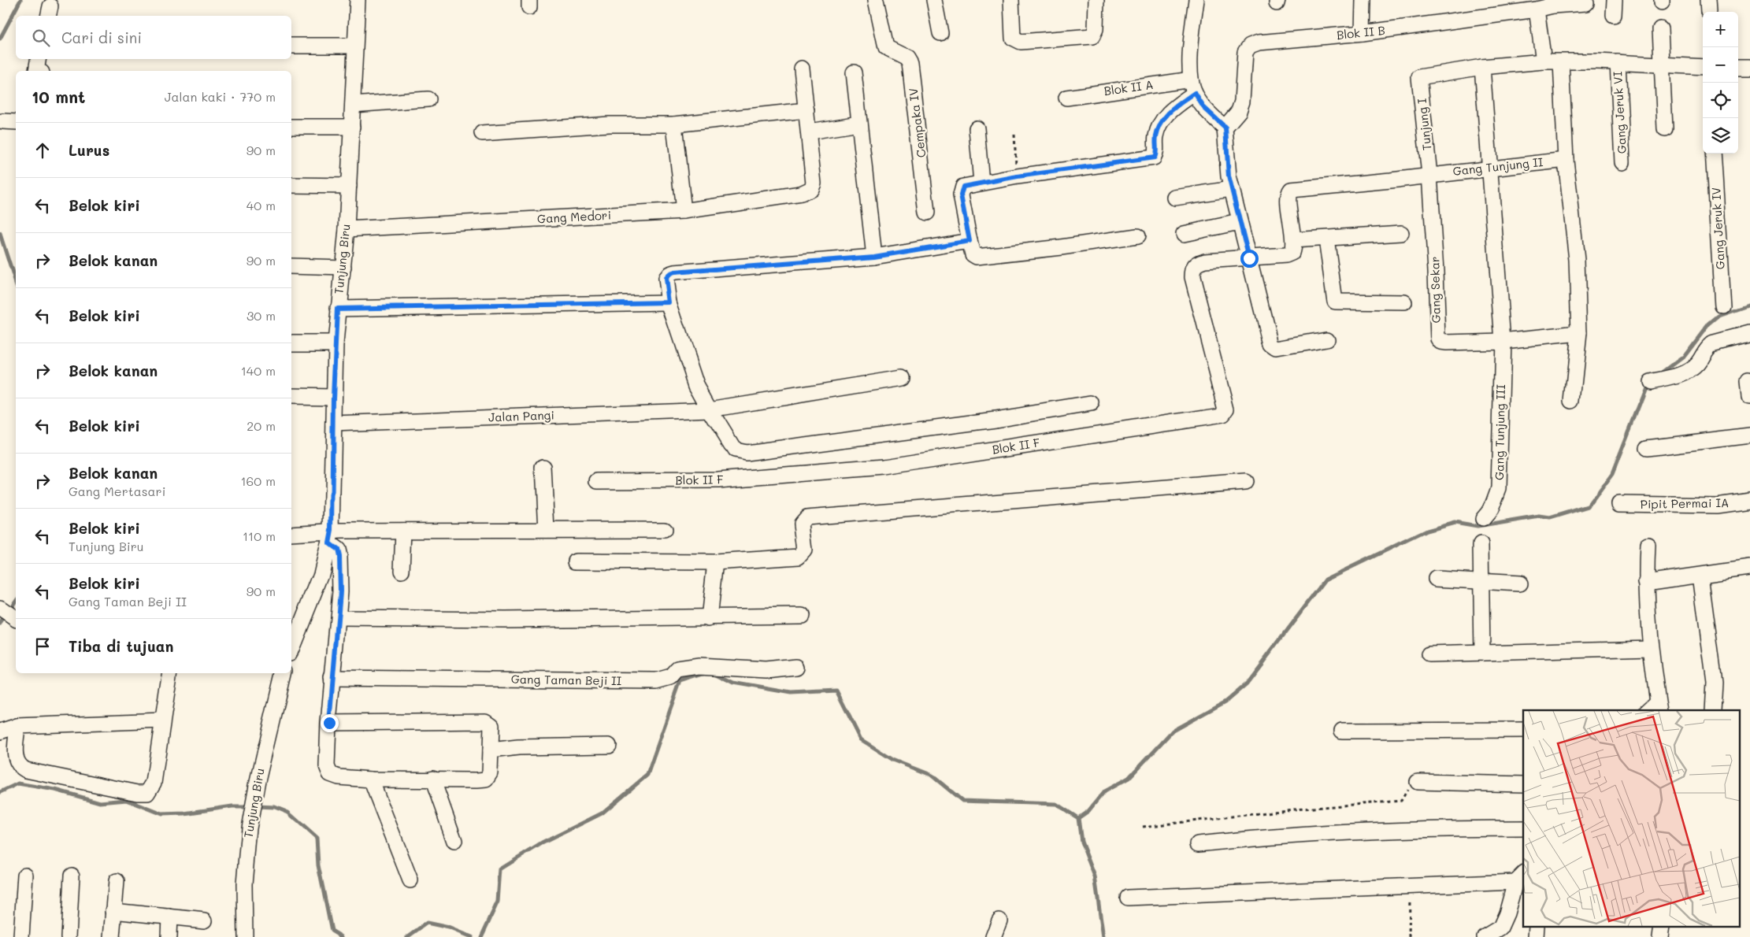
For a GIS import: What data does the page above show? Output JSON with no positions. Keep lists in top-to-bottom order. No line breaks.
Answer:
{"streets":{"street":["Blok II B","Blok II A","Gang Jeruk VI","Cempaka IV","Tunjung I","Gang Tunjung II","Gang Medori","Gang Jeruk IV","Tunjung Biru","Gang Sekar","Jalan Pangi","Gang Tunjung III","Blok II F","Pipit Permai IA","Gang Taman Beji II"]},"crossings":[["Tunjung I","Gang Tunjung II"],["Tunjung I","Gang Sekar"],["Tunjung I","Gang Tunjung III"],["Gang Tunjung II","Gang Sekar"],["Gang Tunjung II","Gang Tunjung III"],["Gang Medori","Tunjung Biru"],["Tunjung Biru","Jalan Pangi"],["Gang Sekar","Gang Tunjung III"]],"page":{"map_buttons":["+","−"],"search":"Cari di sini","heading":["10 mnt","Jalan kaki · 770 m"],"list":[["Lurus","90 m"],["Belok kiri","40 m"],["Belok kanan","90 m"],["Belok kiri","30 m"],["Belok kanan","140 m"],["Belok kiri","20 m"],["Belok kanan","Gang Mertasari","160 m"],["Belok kiri","Tunjung Biru","110 m"],["Belok kiri","Gang Taman Beji II","90 m"],"Tiba di tujuan"]}}
